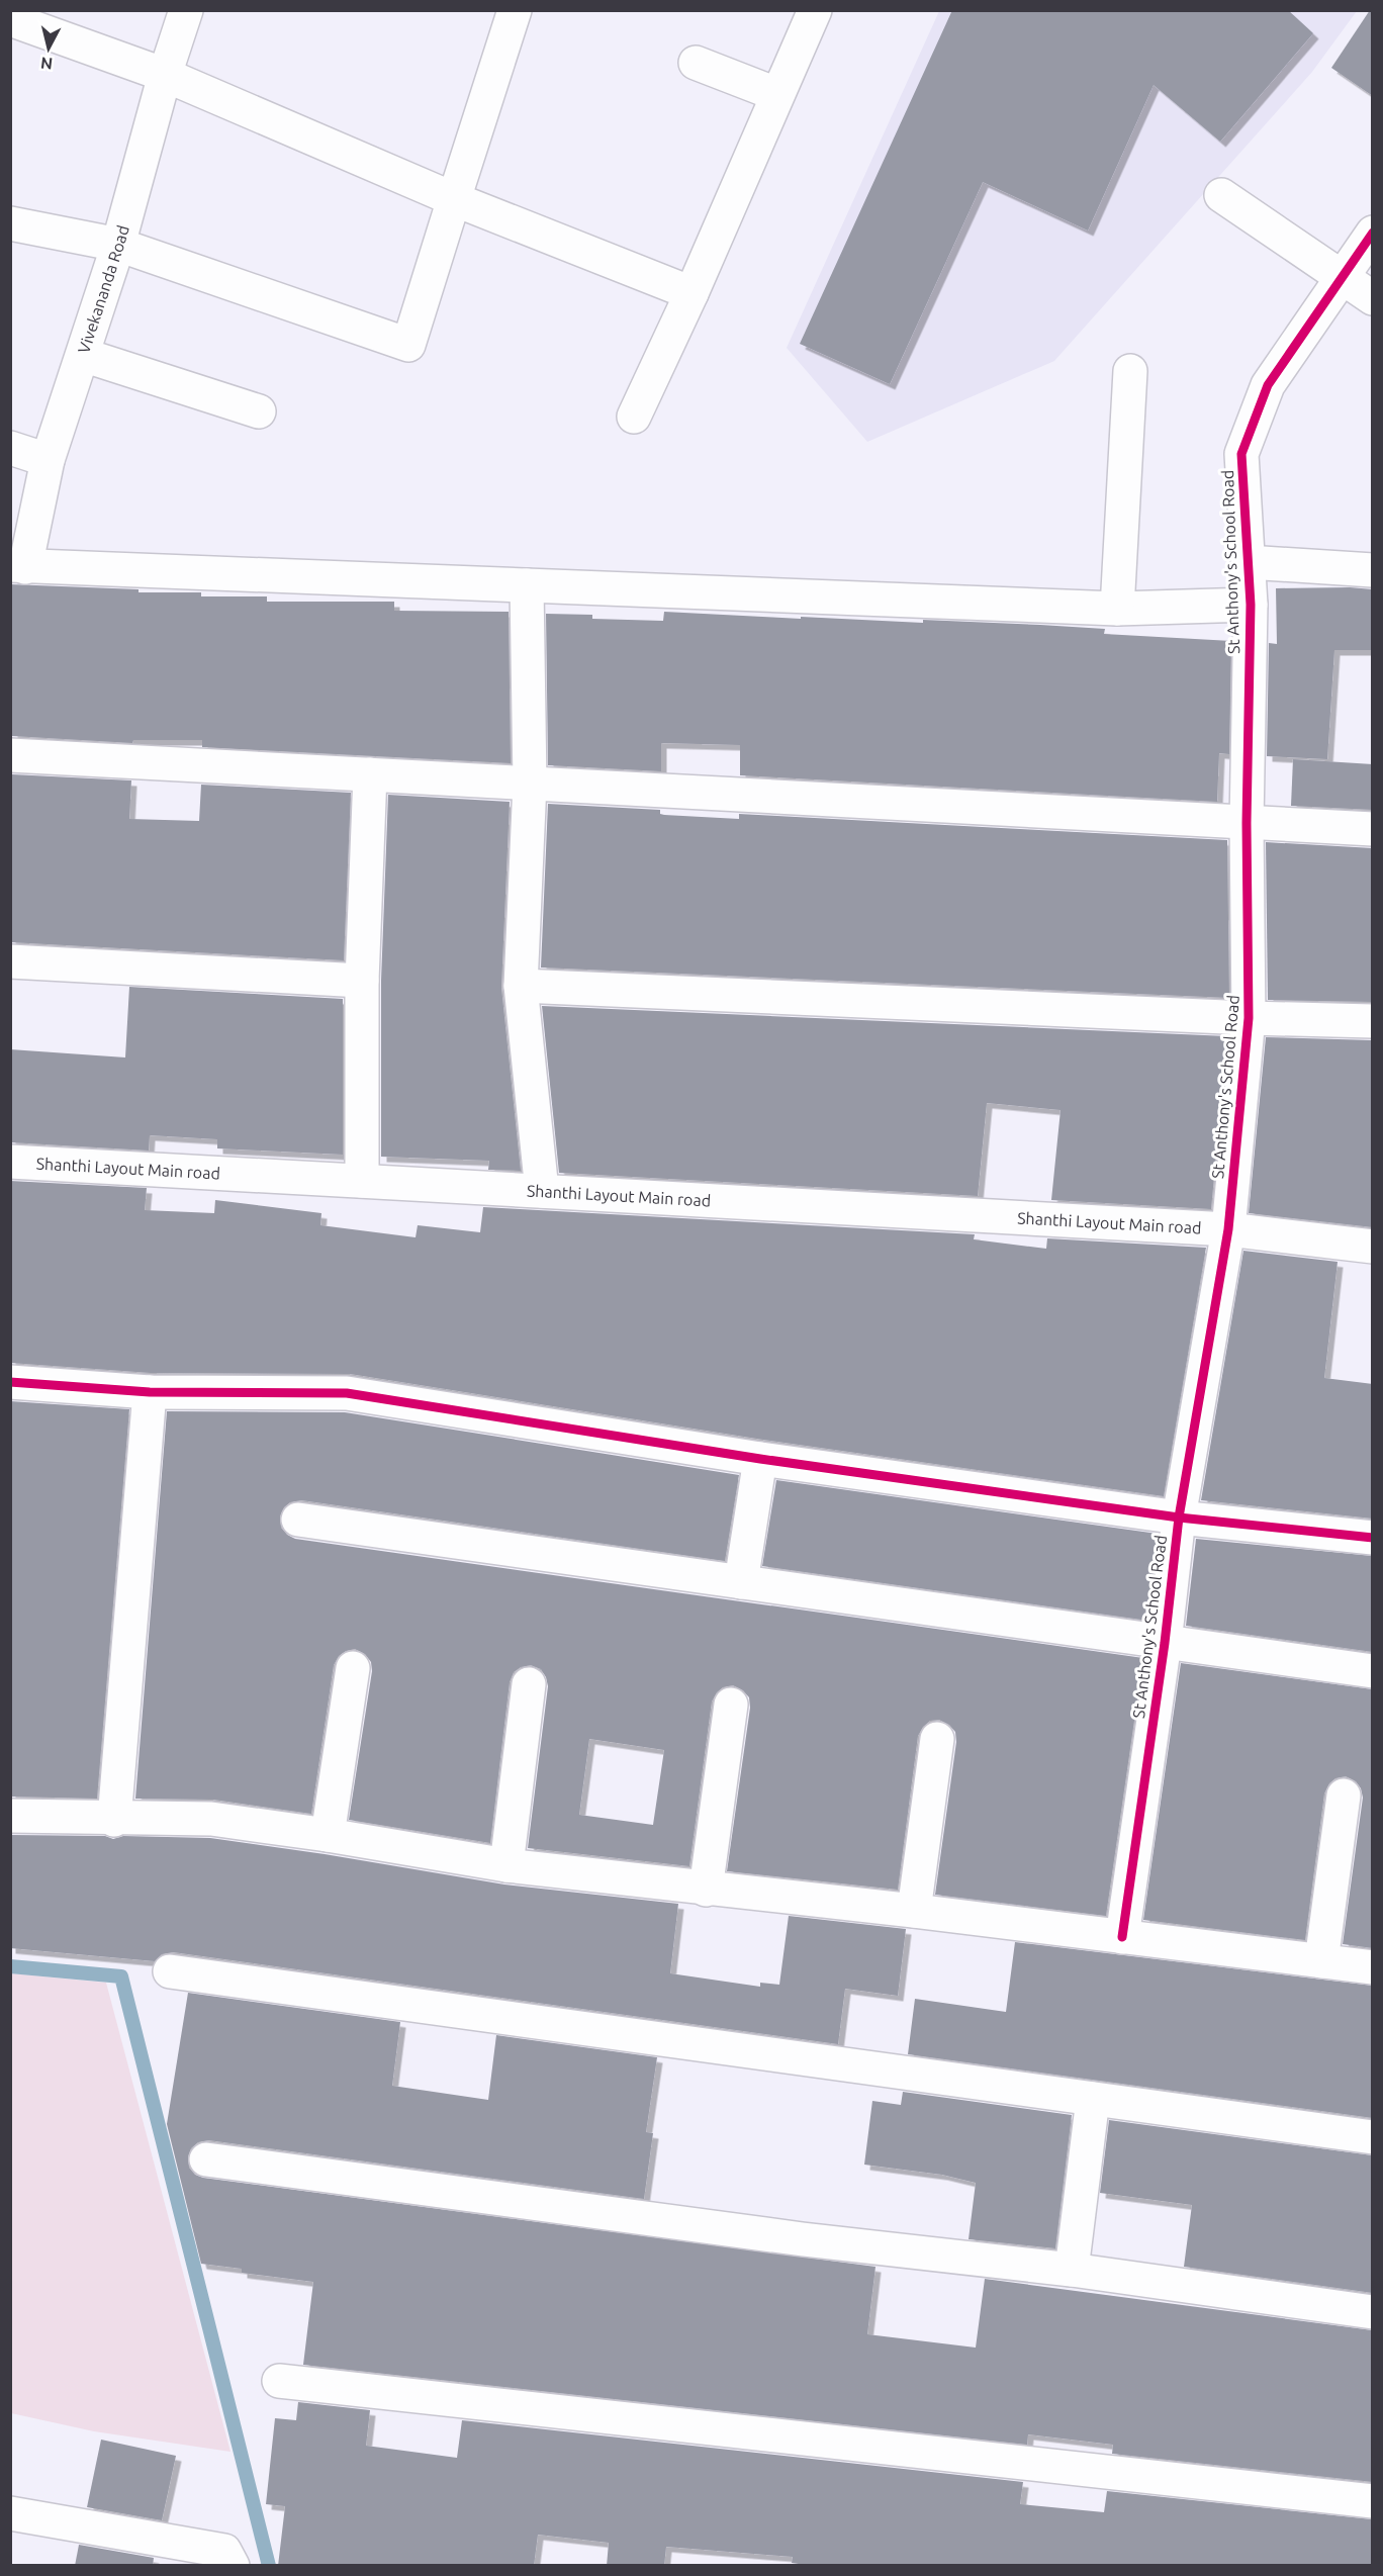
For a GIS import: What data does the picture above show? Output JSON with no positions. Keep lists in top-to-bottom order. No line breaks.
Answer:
{"streets":{"street":["Vivekananda Road","St Anthony's School Road","Shanthi Layout Main road"]},"crossings":[["St Anthony's School Road","Shanthi Layout Main road"]],"north":"bottom"}
